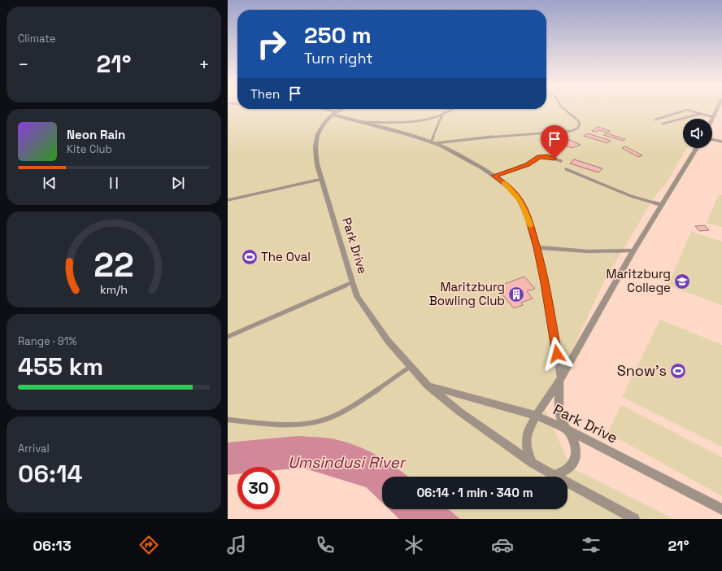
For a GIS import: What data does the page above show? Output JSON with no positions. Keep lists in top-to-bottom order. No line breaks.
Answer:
{"streets":{"street":["Park Drive"]},"water":["Umsindusi River"],"places":{"sports":["The Oval","Snow's"],"school or university":["Maritzburg College"],"building":["Maritzburg Bowling Club"]},"page":{"tile":["Climate",["Range · 91%","455 km"],["Arrival","06:14"]],"turn":["250 m","Turn right"],"heat":["−","21°","+"],"then":"Then","song":["Neon Rain","Kite Club"],"limit":"30","trip":"06:14 · 1 min · 340 m","tabs":["06:13","21°"],"gauge":["22","km/h"]}}
